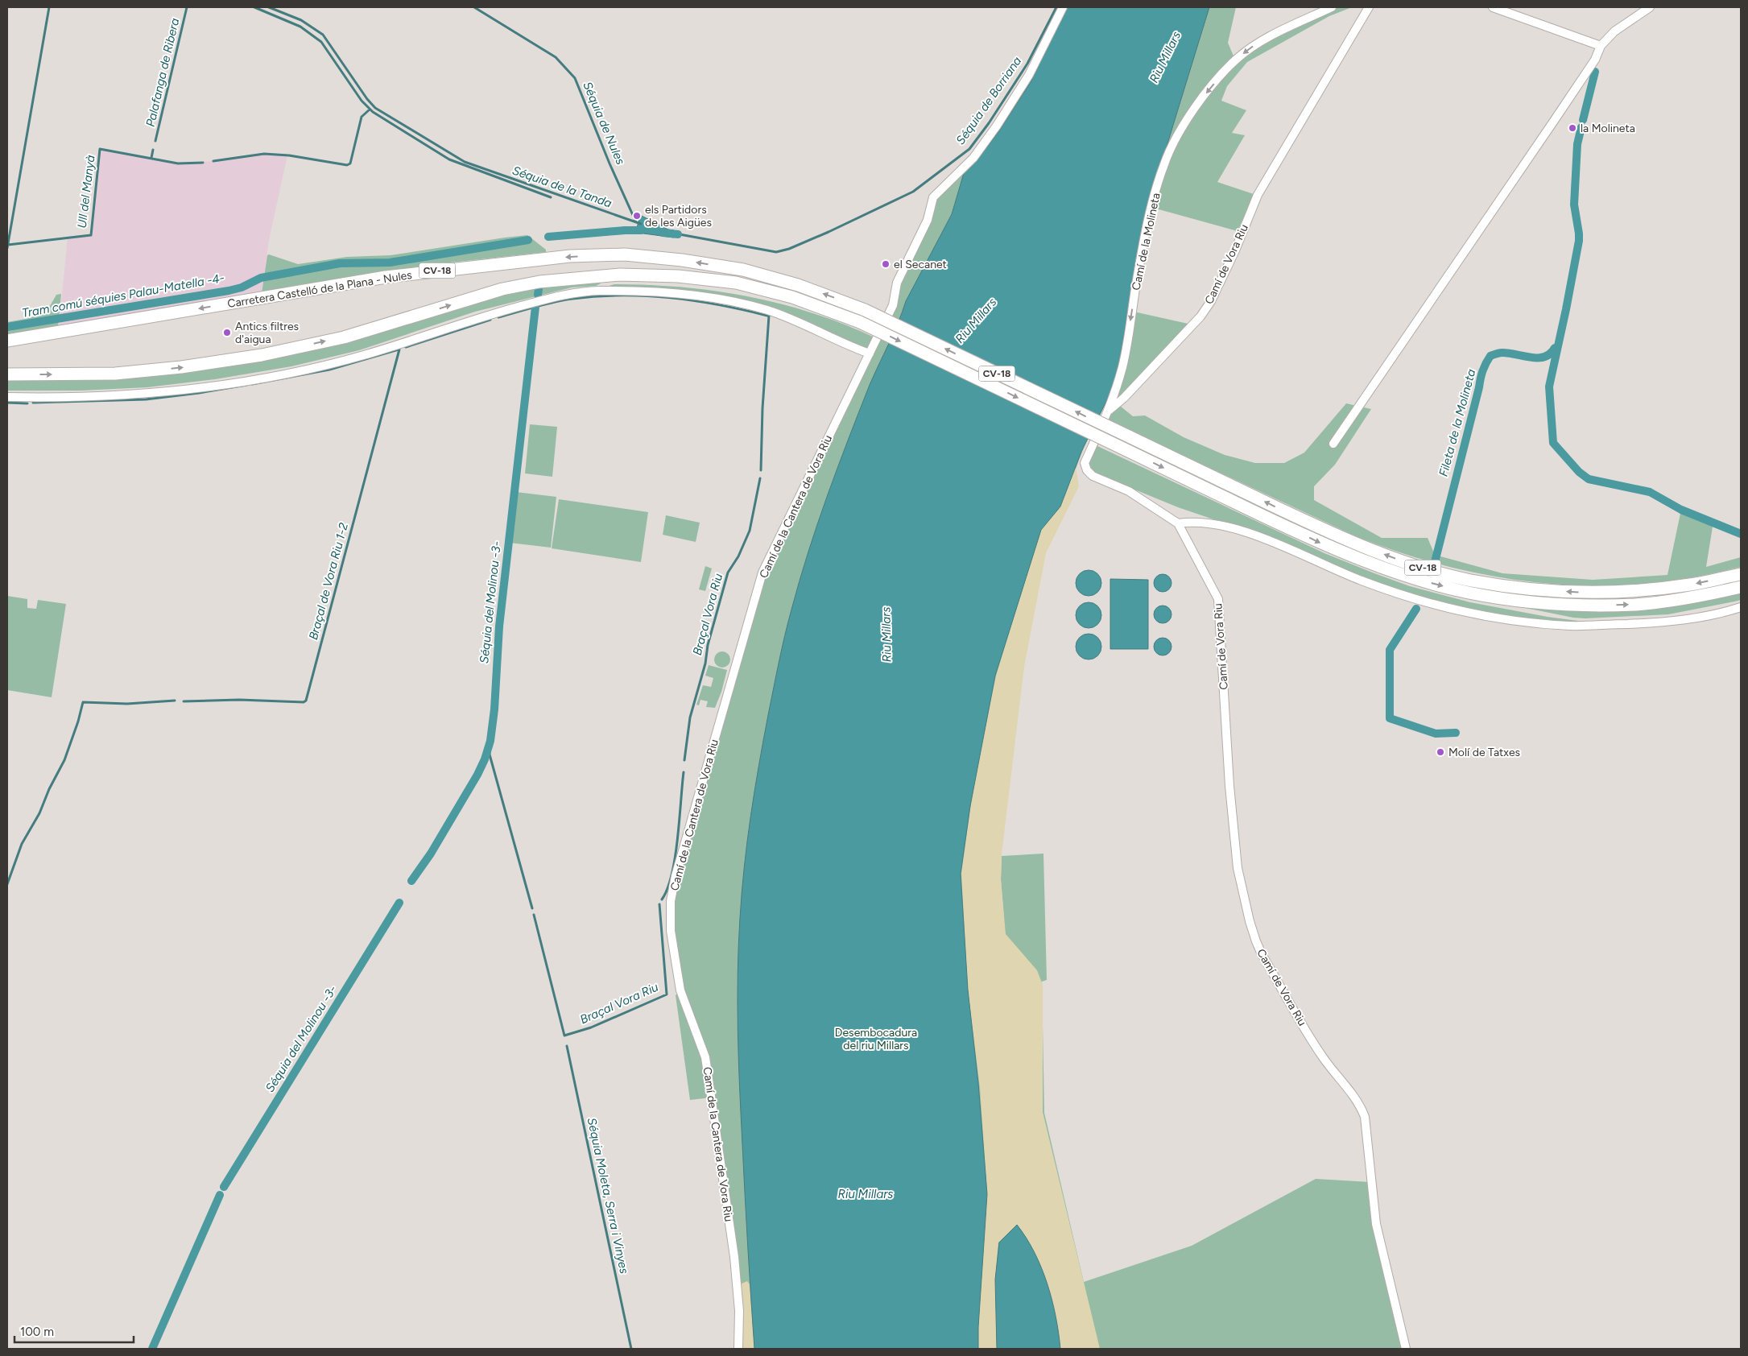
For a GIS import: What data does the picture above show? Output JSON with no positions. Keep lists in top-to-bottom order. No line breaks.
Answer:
{"streets":{"main road":["CV-18","Carretera Castelló de la Plana - Nules"],"street":["Camí de la Molineta","Camí de Vora Riu","Camí de la Cantera de Vora Riu"]},"crossings":[["Camí de la Molineta","Camí de Vora Riu"]],"one_way":["Camí de la Molineta"],"water":["Riu Millars","Palafanga de Ribera","Séquia de Borriana","Séquia de Nules","Séquia de la Tanda","Ull del Manyà","Tram comú séquies Palau-Matella -4-","Fileta de la Molineta","Braçal de Vora Riu 1-2","Séquia del Molinou -3-","Braçal Vora Riu","Séquia Moleta, Serra i Vinyes"],"parks":["Desembocadura del riu Millars"],"places":["la Molineta","els Partidors de les Aigües","el Secanet","Antics filtres d'aigua","Molí de Tatxes"],"scale_bar":"100 m"}
